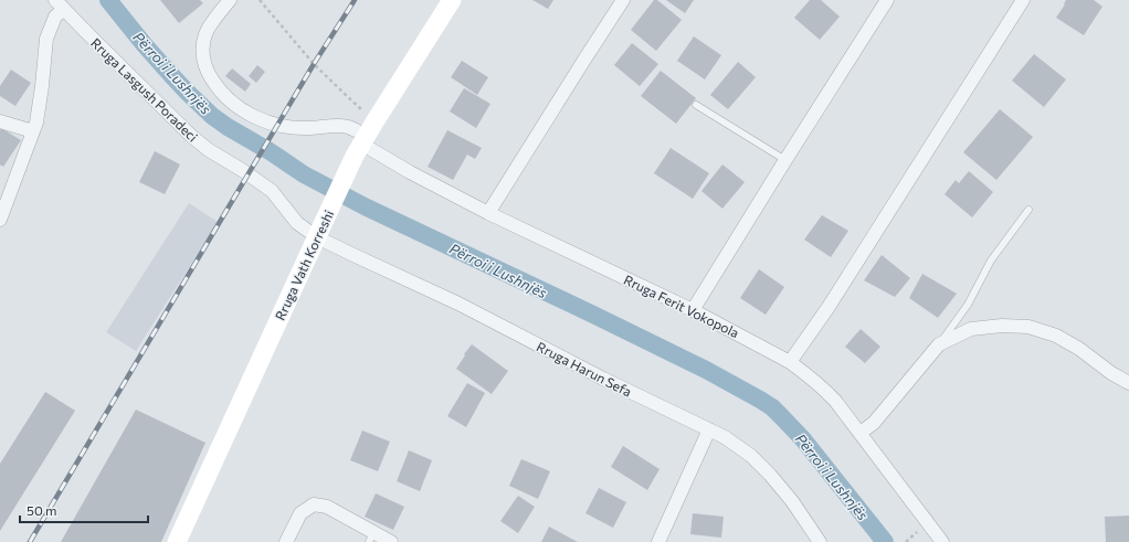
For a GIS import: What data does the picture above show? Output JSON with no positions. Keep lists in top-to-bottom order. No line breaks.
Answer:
{"streets":{"main road":["Rruga Vath Korreshi"],"street":["Rruga Lasgush Poradeci","Rruga Ferit Vokopola","Rruga Harun Sefa"]},"crossings":[["Rruga Lasgush Poradeci","Rruga Vath Korreshi"],["Rruga Lasgush Poradeci","Rruga Harun Sefa"],["Rruga Vath Korreshi","Rruga Ferit Vokopola"],["Rruga Vath Korreshi","Rruga Harun Sefa"]],"water":["Përroi i Lushnjës"],"scale_bar":"50 m"}
